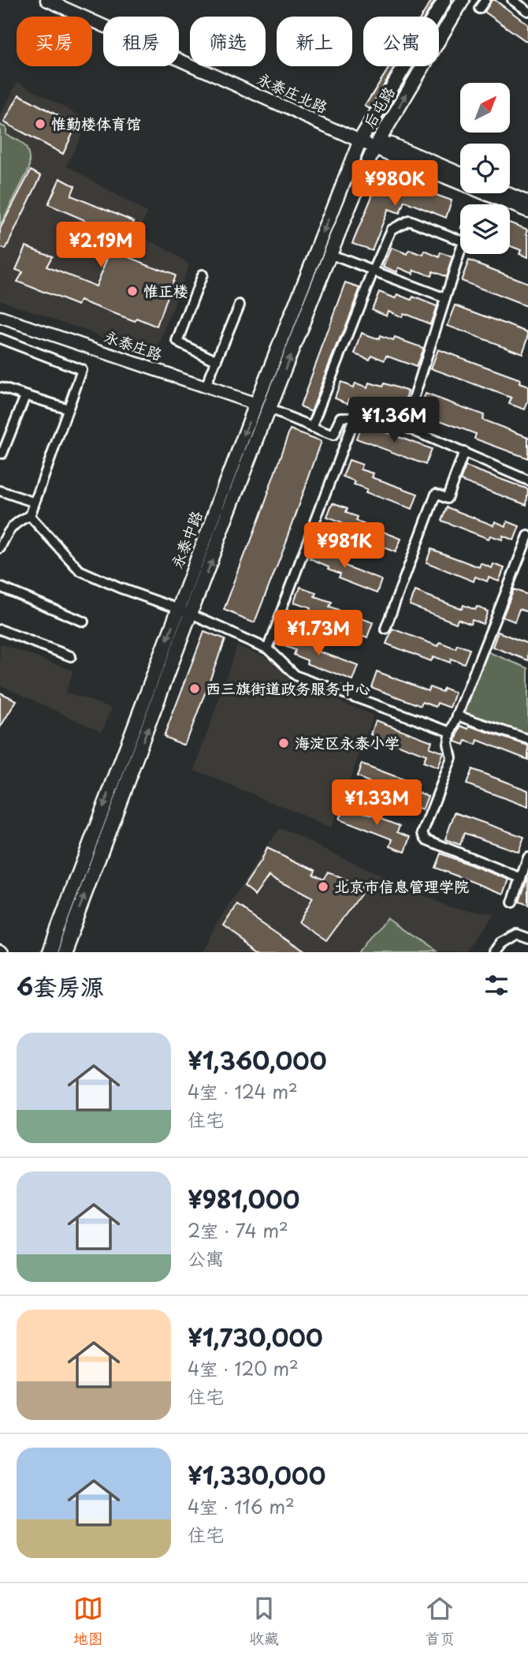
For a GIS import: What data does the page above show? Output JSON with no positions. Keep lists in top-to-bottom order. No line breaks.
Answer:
{"streets":{"main road":["后屯路","永泰中路"],"street":["永泰庄北路","永泰庄路"]},"crossings":[["永泰庄北路","后屯路"],["永泰庄北路","永泰中路"],["后屯路","永泰中路"],["永泰庄路","永泰中路"]],"places":["惟勤楼体育馆","惟正楼","西三旗街道政务服务中心","海淀区永泰小学","北京市信息管理学院"],"north":"top right","page":{"chip":["买房","租房","筛选","新上","公寓"],"price":["¥980K","¥2.19M","¥1.36M","¥981K","¥1.73M","¥1.33M"],"heading":"6套房源","list":[{"name":"¥1,360,000","note":"4室 · 124 m² · 住宅"},{"name":"¥981,000","note":"2室 · 74 m² · 公寓"},{"name":"¥1,730,000","note":"4室 · 120 m² · 住宅"},{"name":"¥1,330,000","note":"4室 · 116 m² · 住宅"}],"tabs":["地图","收藏","首页"]}}
